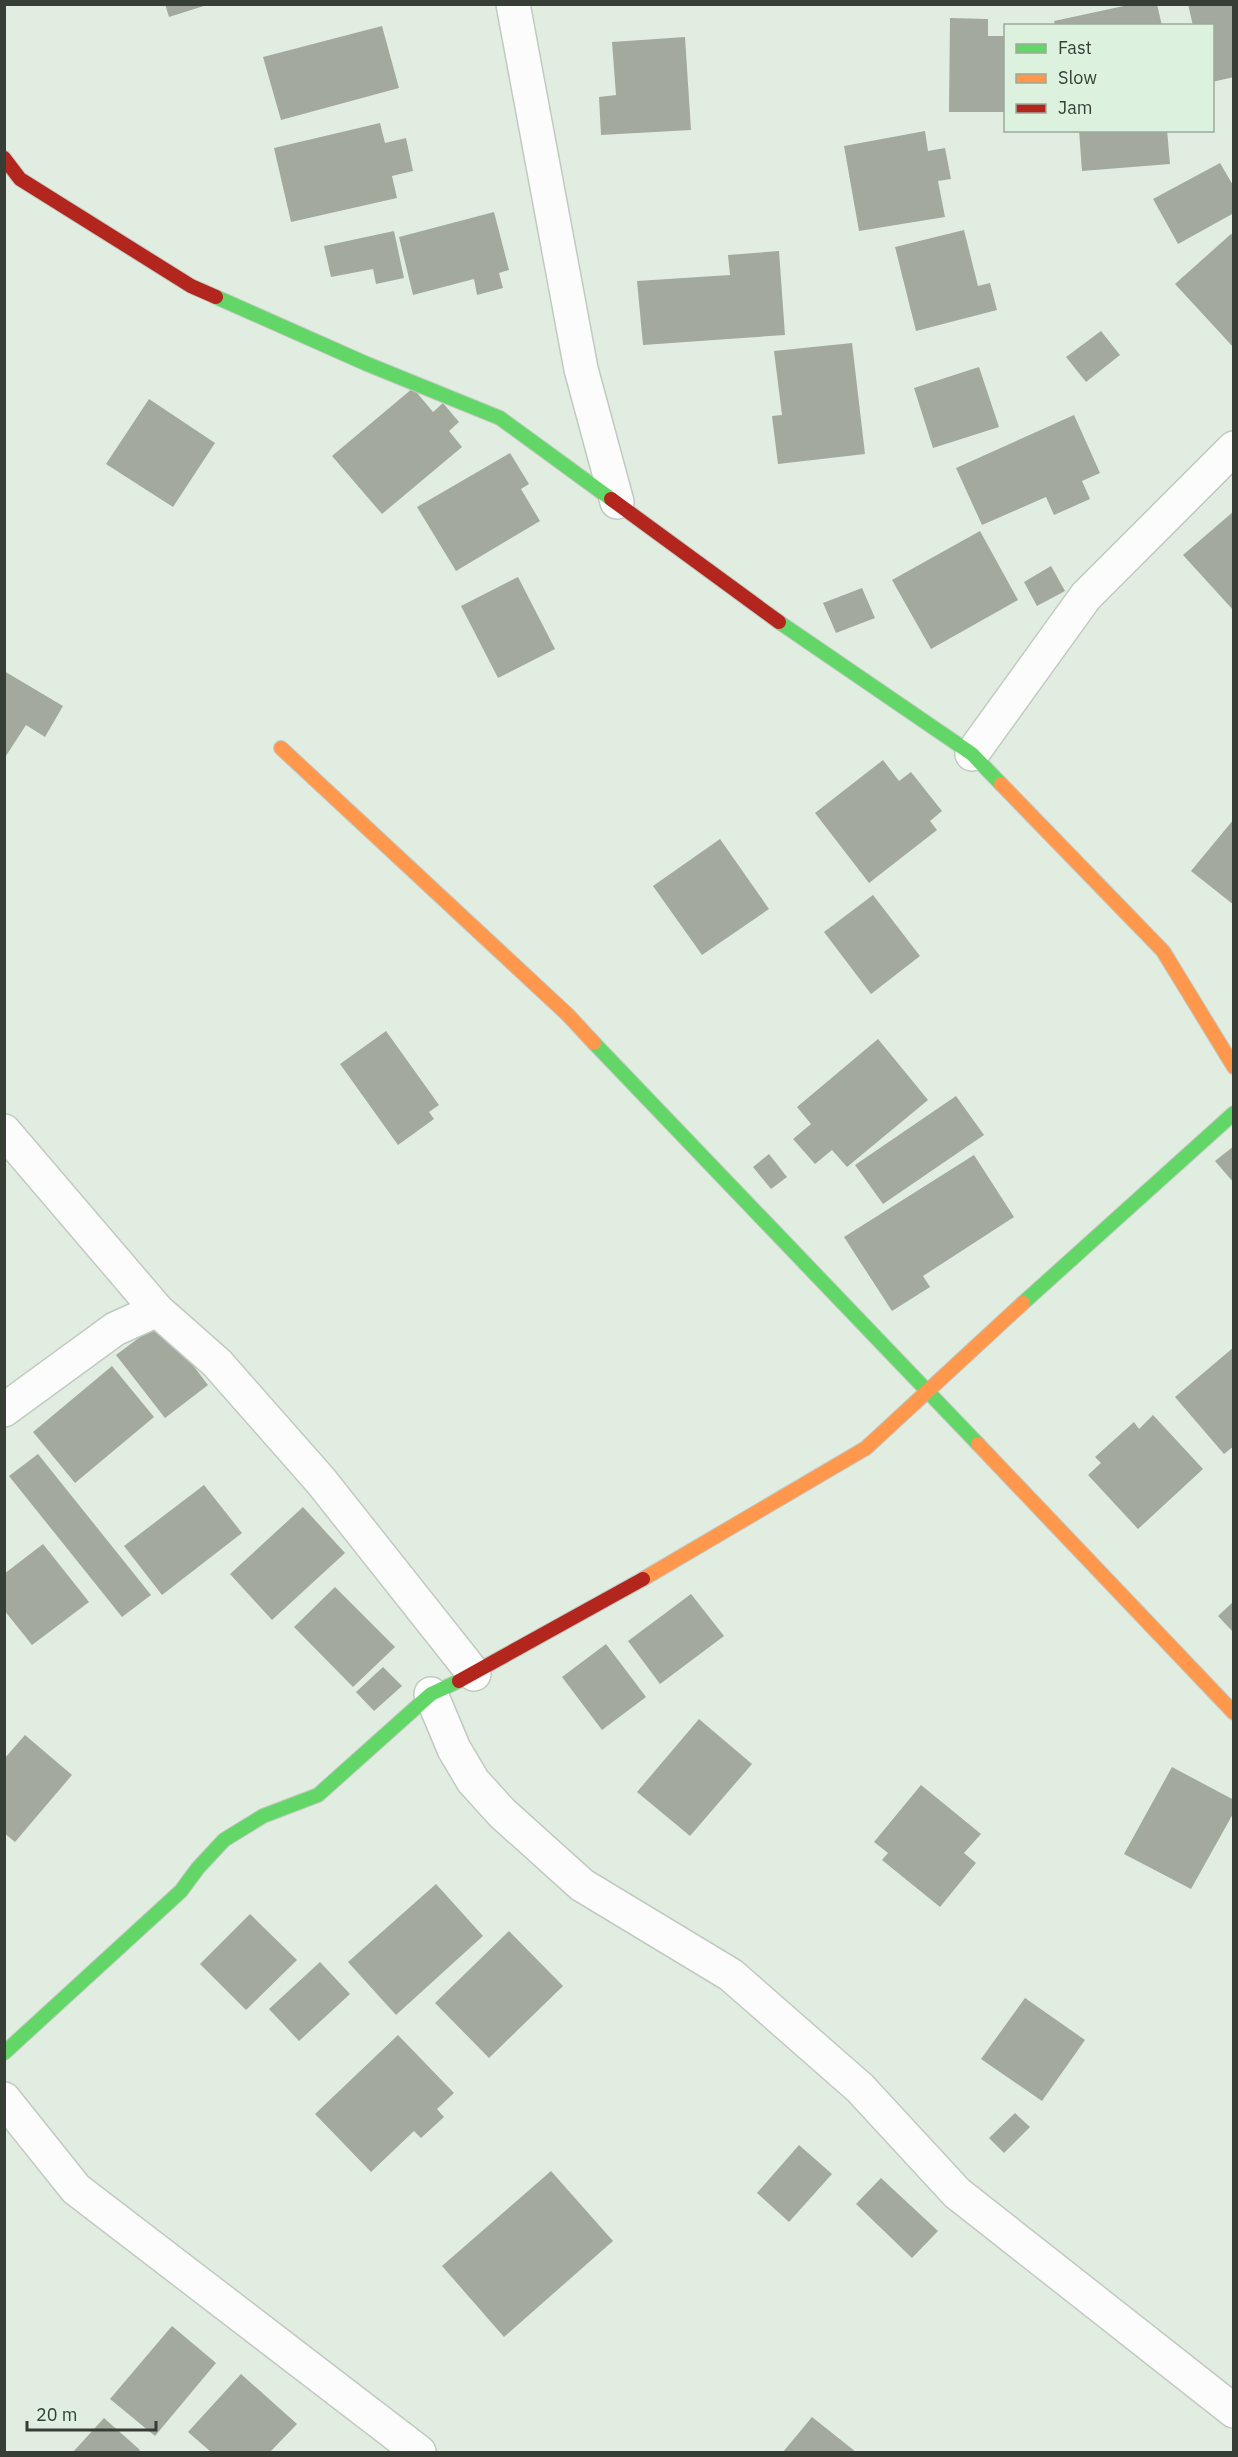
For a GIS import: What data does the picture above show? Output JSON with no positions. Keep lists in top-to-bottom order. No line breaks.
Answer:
{"legend":["Fast","Slow","Jam"],"scale_bar":"20 m"}
